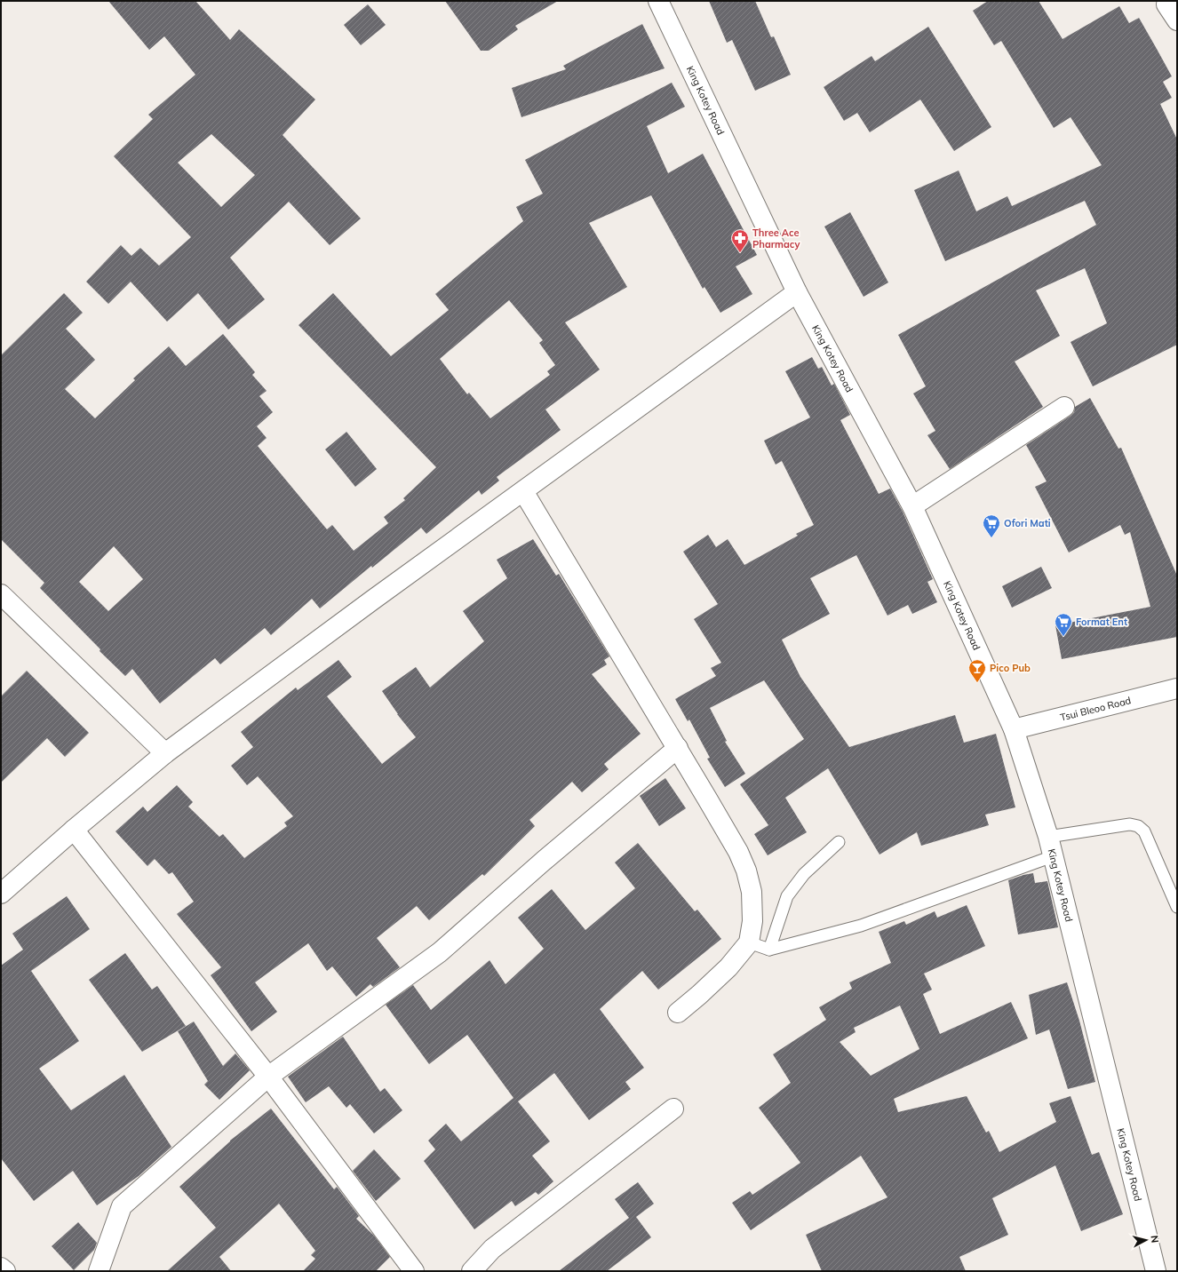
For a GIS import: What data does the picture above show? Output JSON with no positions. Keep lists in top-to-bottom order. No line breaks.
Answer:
{"streets":{"street":["King Kotey Road","Tsui Bleoo Road"]},"crossings":[["King Kotey Road","Tsui Bleoo Road"]],"places":{"pharmacy":["Three Ace Pharmacy"],"supermarket":["Ofori Mati","Format Ent"],"bar":["Pico Pub"]},"north":"right"}
